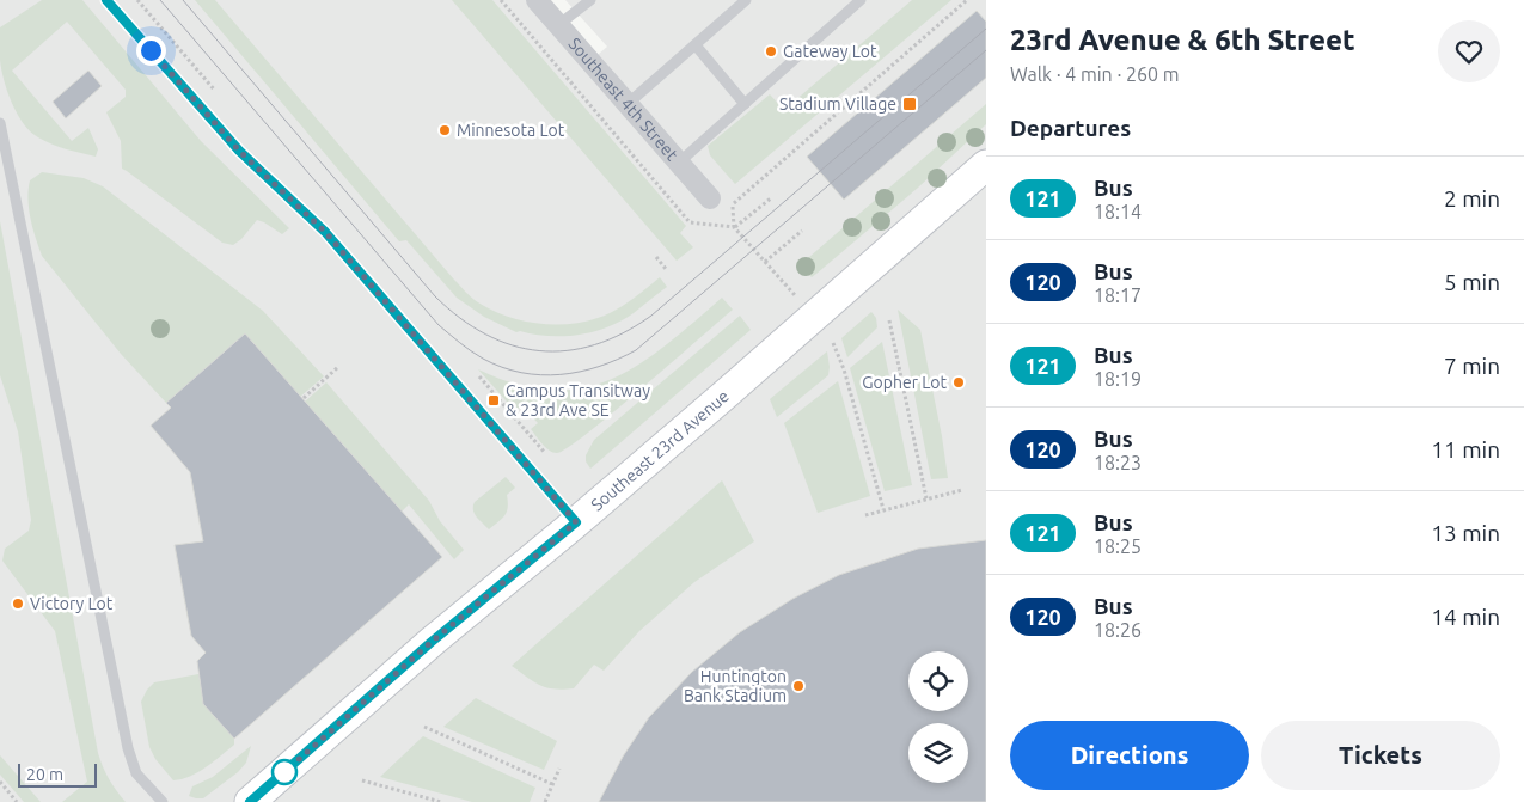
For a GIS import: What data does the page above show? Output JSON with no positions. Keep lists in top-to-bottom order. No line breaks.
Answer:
{"streets":{"street":["Southeast 4th Street","Southeast 23rd Avenue"]},"places":{"other":["Gateway Lot","Minnesota Lot","Gopher Lot","Victory Lot","Huntington Bank Stadium"],"transit":["Stadium Village","Campus Transitway & 23rd Ave SE"]},"lines":["bus line 121"],"scale_bar":"20 m","page":{"heading":[["23rd Avenue & 6th Street","Walk · 4 min · 260 m"],"Departures"],"list":[{"mark":"121","name":"Bus","note":"18:14","value":"2 min"},{"mark":"120","name":"Bus","note":"18:17","value":"5 min"},{"mark":"121","name":"Bus","note":"18:19","value":"7 min"},{"mark":"120","name":"Bus","note":"18:23","value":"11 min"},{"mark":"121","name":"Bus","note":"18:25","value":"13 min"},{"mark":"120","name":"Bus","note":"18:26","value":"14 min"}],"buttons":["Directions","Tickets"],"scale":"20 m"}}
